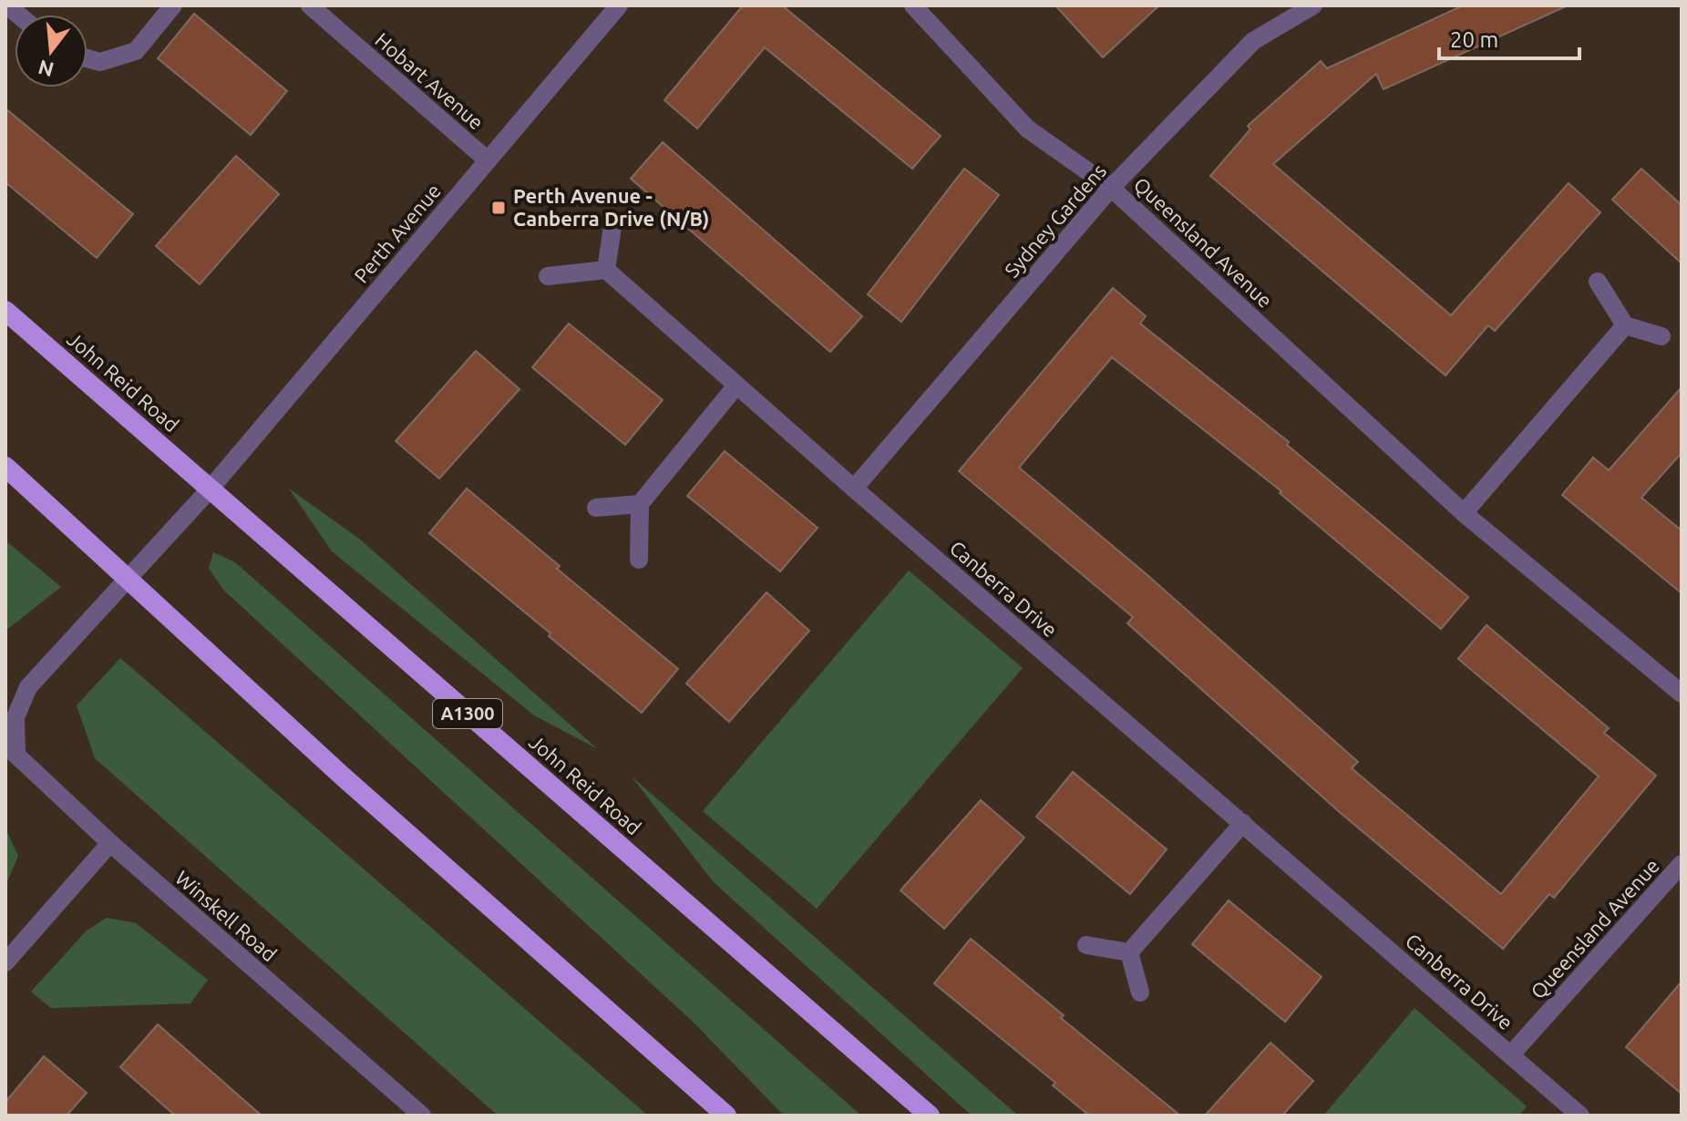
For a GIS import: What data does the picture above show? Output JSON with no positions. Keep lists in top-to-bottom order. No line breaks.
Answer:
{"streets":{"highway":["John Reid Road","A1300"],"street":["Hobart Avenue","Sydney Gardens","Perth Avenue","Queensland Avenue","Canberra Drive","Winskell Road"]},"crossings":[["Hobart Avenue","Perth Avenue"],["Sydney Gardens","Queensland Avenue"],["Sydney Gardens","Canberra Drive"],["Perth Avenue","John Reid Road"],["Queensland Avenue","Canberra Drive"]],"places":{"transit":["Perth Avenue - Canberra Drive (N/B)"]},"scale_bar":"20 m","north":"bottom"}
